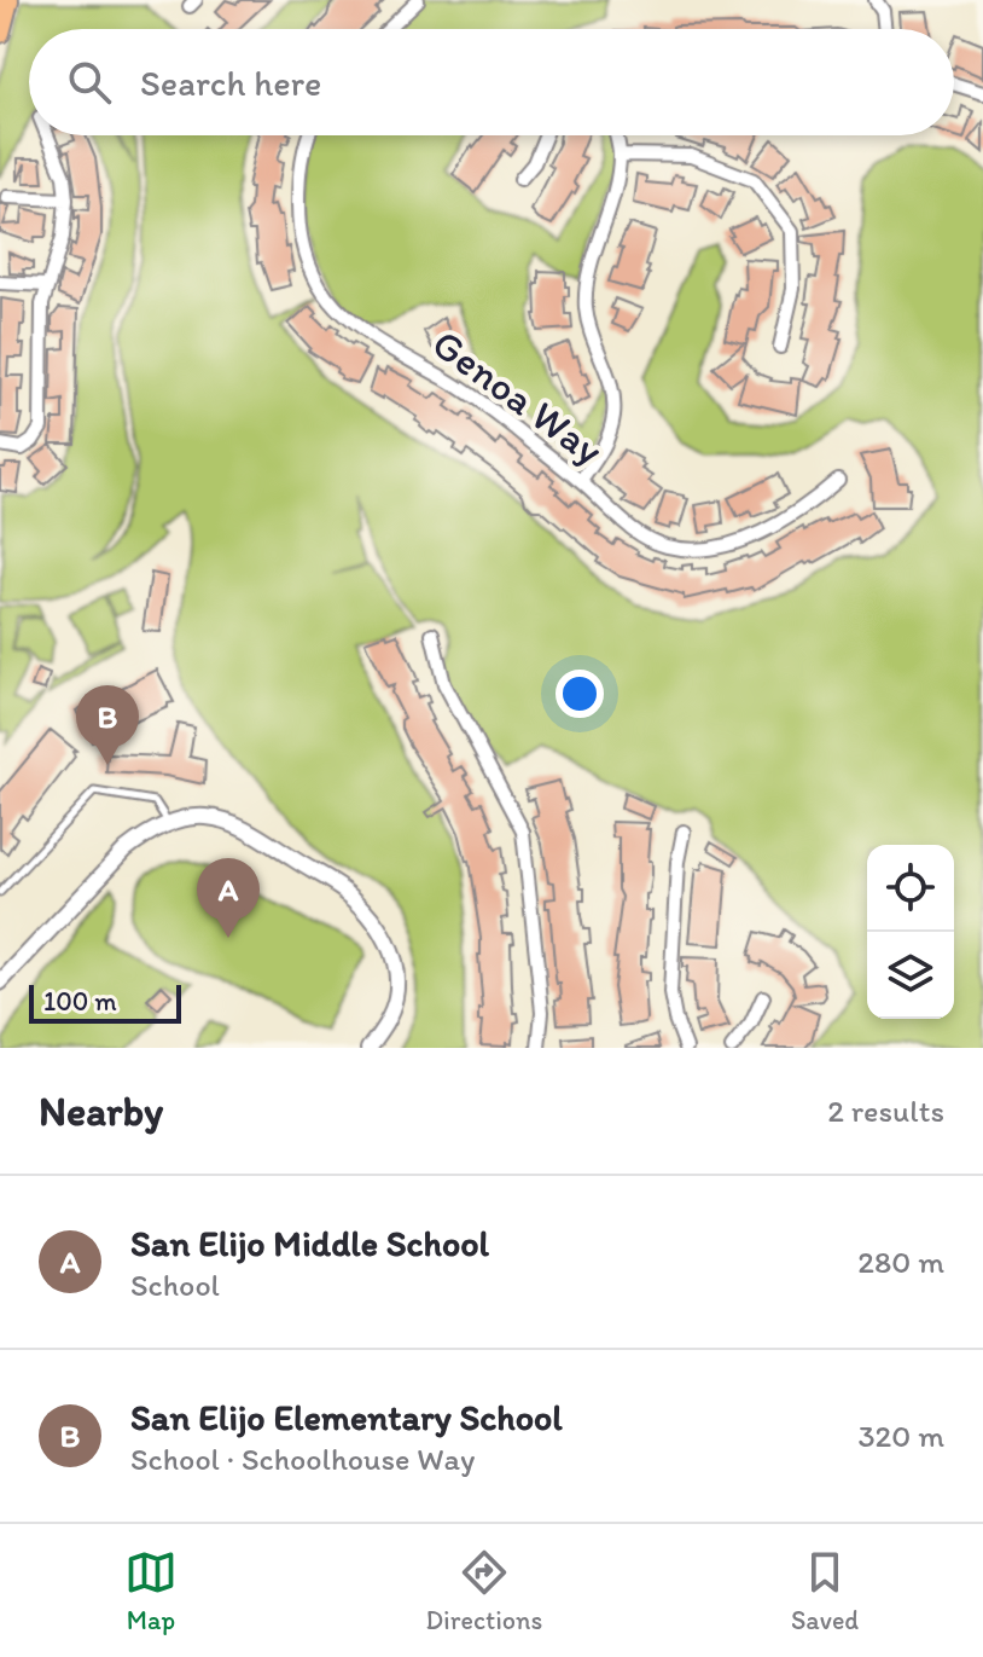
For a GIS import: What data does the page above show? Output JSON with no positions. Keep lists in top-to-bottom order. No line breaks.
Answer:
{"streets":{"street":["Genoa Way"]},"scale_bar":"100 m","page":{"search":"Search here","pins":["B","A"],"scale":"100 m","heading":["Nearby","2 results"],"list":[{"mark":"A","name":"San Elijo Middle School","note":"School","value":"280 m"},{"mark":"B","name":"San Elijo Elementary School","note":"School · Schoolhouse Way","value":"320 m"}],"nav":["Map","Directions","Saved"]}}
